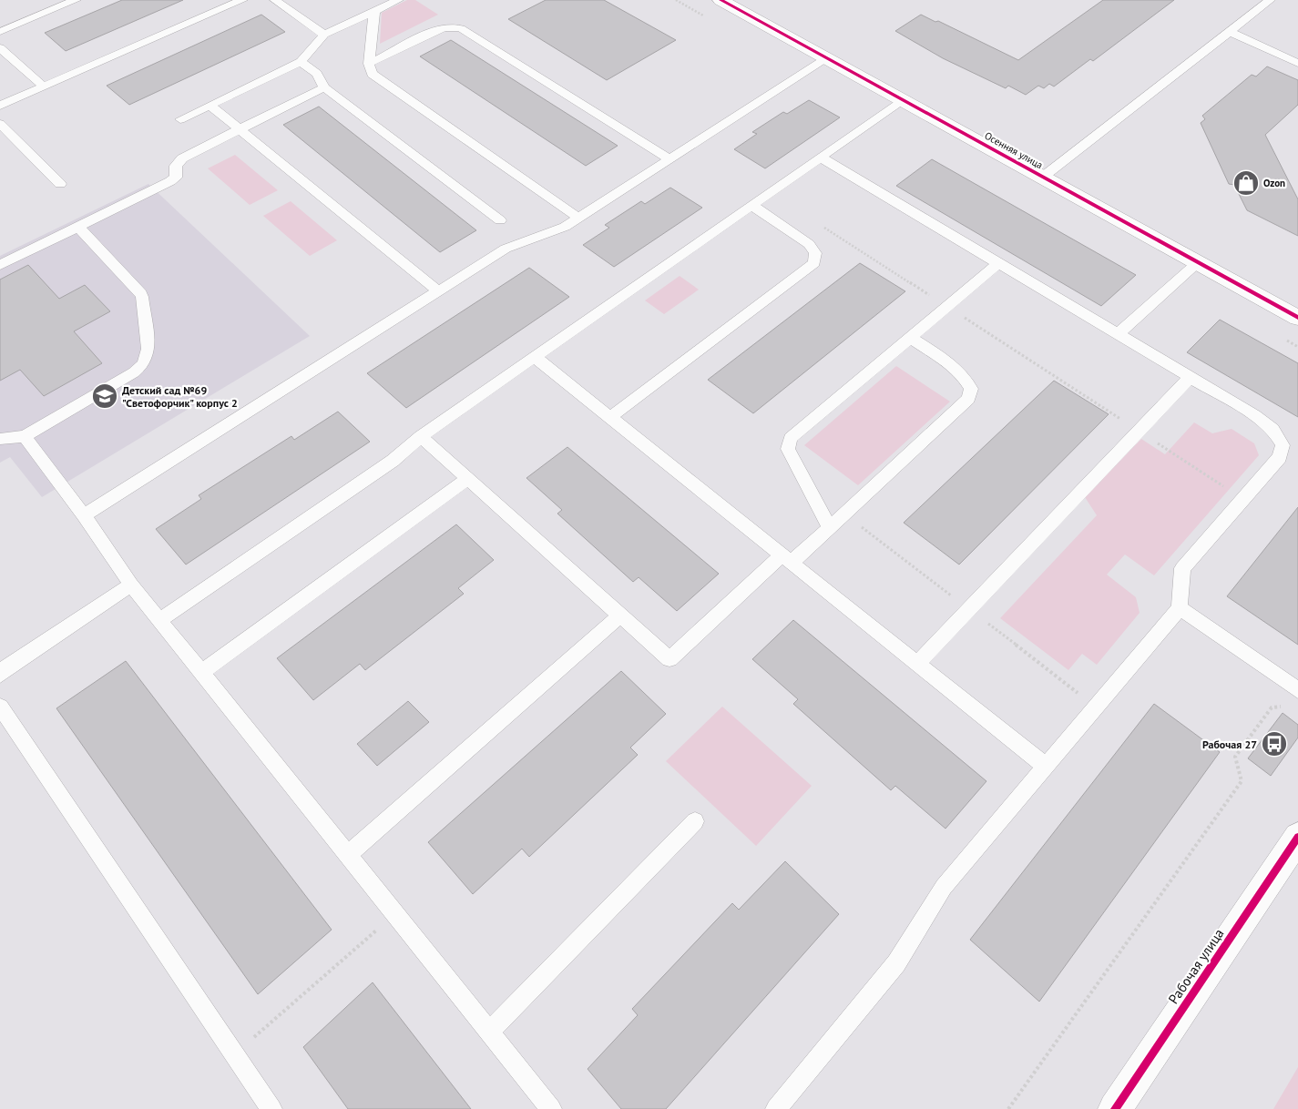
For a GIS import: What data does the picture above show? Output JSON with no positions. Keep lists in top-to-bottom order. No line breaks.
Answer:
{"streets":{"street":["Осенняя улица","Рабочая улица"]},"places":{"shop":["Ozon"],"school or university":["Детский сад №69 \"Светофорчик\" корпус 2"],"bus stop":["Рабочая 27"]}}
